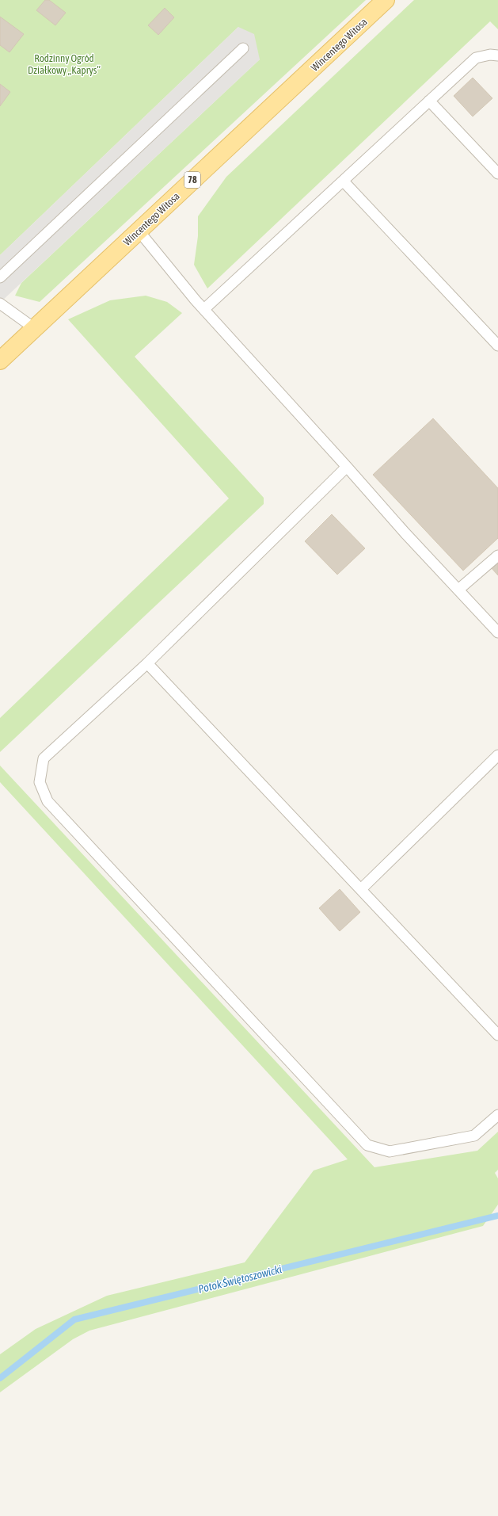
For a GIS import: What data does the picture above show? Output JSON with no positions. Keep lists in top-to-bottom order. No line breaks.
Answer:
{"streets":{"main road":["Wincentego Witosa","78"]},"water":["Potok Świętoszowicki"],"parks":["Rodzinny Ogród Działkowy „Kaprys”"]}
